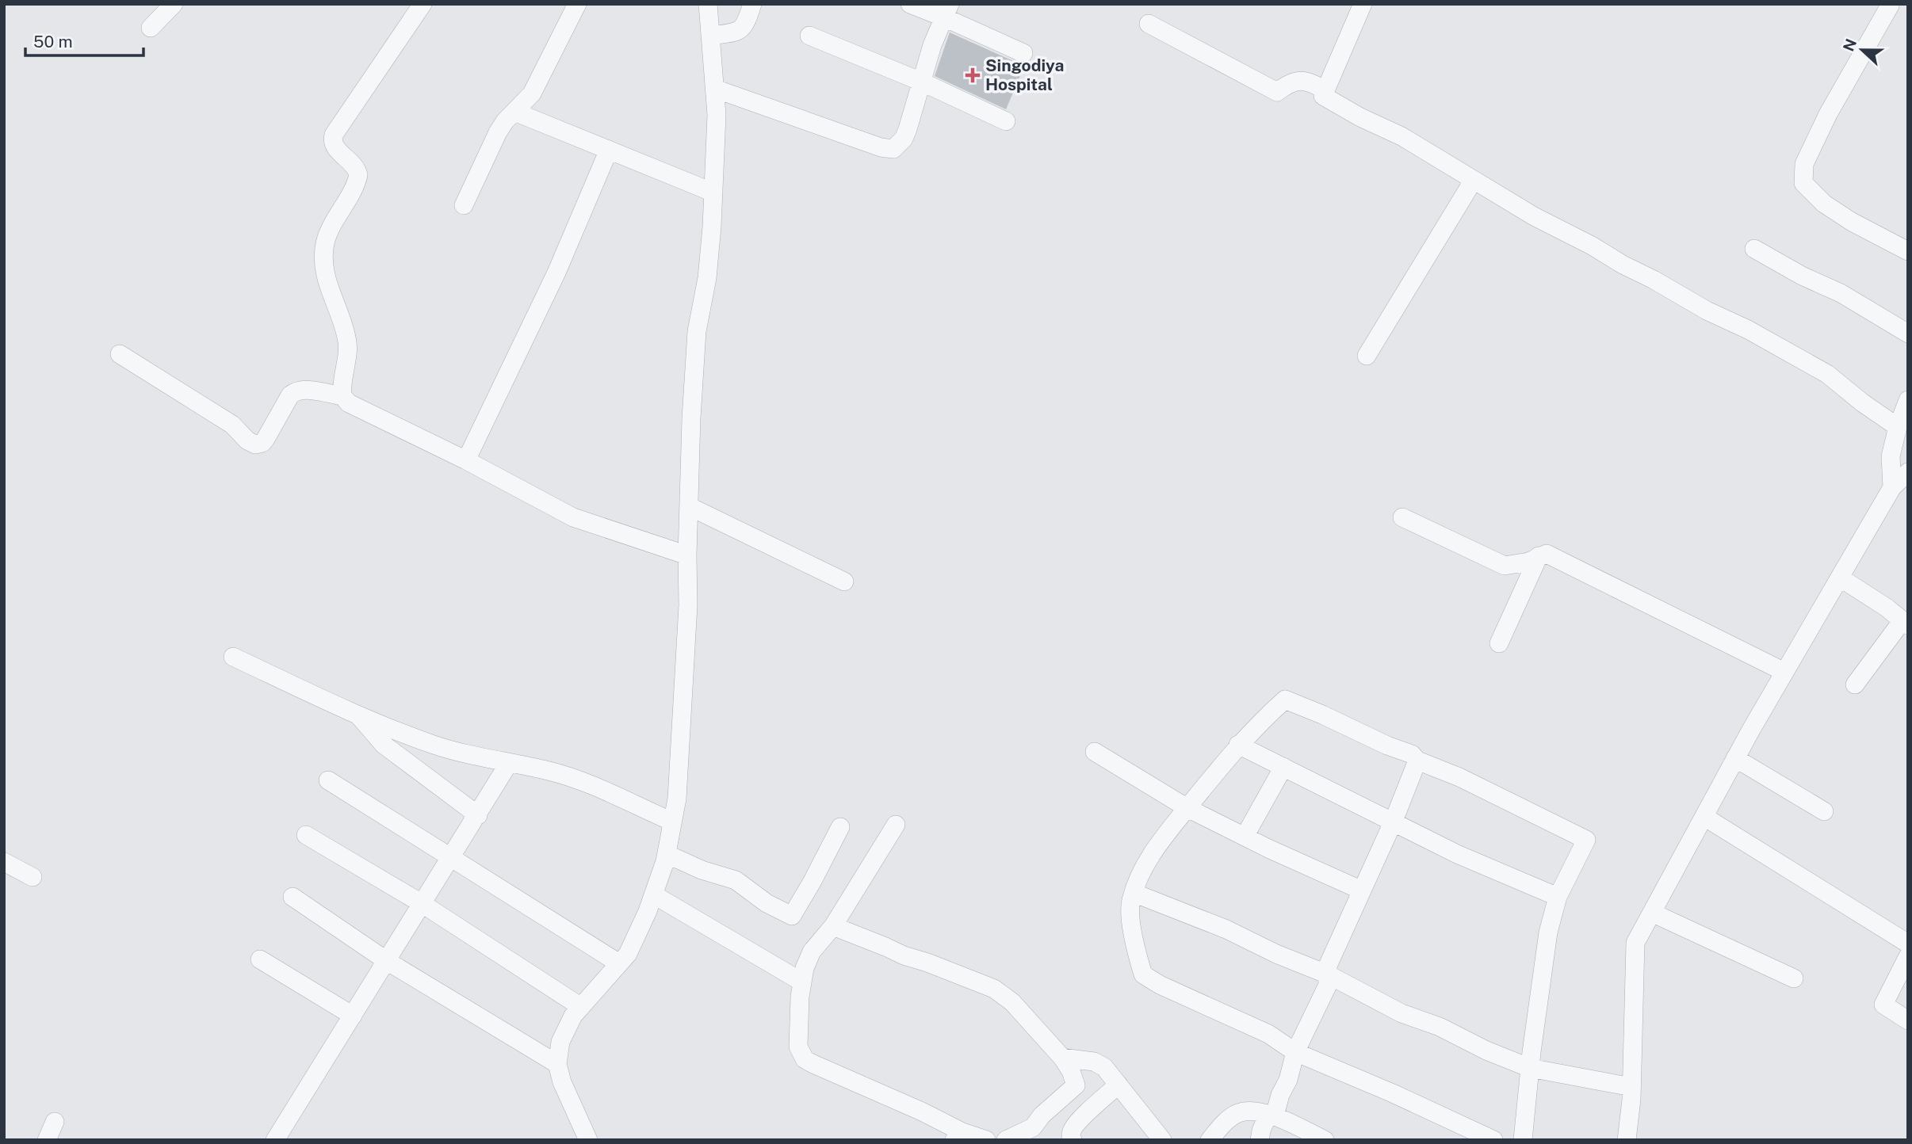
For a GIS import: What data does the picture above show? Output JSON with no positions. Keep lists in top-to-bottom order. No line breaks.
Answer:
{"places":{"health":["Singodiya Hospital"]},"scale_bar":"50 m","north":"left"}
